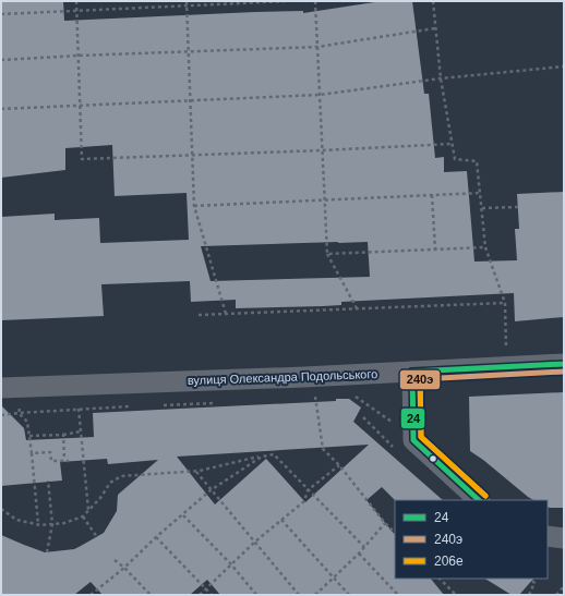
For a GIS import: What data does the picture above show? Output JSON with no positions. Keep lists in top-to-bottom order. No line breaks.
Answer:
{"streets":{"street":["вулиця Олександра Подольського"]},"lines":["transit line 24","transit line 240э","transit line 206е"],"legend":["24","240э","206е"]}
